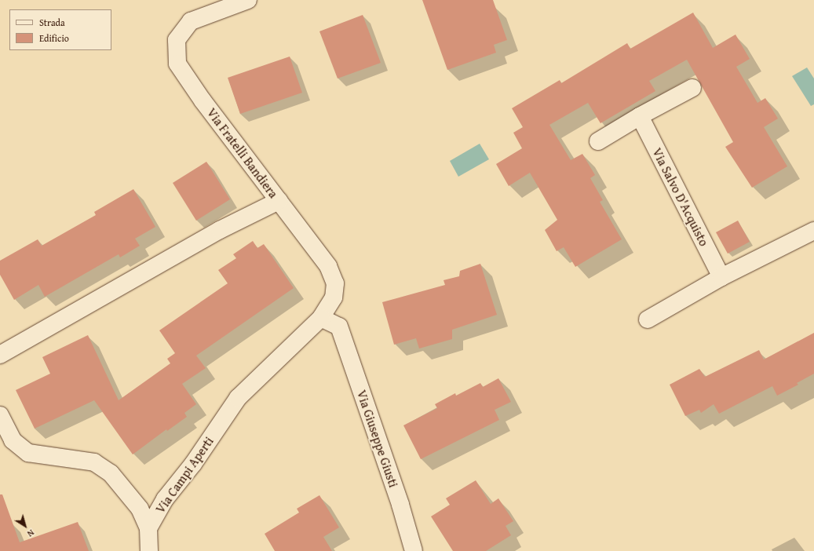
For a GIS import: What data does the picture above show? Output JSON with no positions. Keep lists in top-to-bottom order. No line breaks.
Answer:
{"streets":{"street":["Via Fratelli Bandiera","Via Salvo D'Acquisto","Via Giuseppe Giusti","Via Campi Aperti"]},"crossings":[["Via Fratelli Bandiera","Via Giuseppe Giusti"],["Via Fratelli Bandiera","Via Campi Aperti"],["Via Giuseppe Giusti","Via Campi Aperti"]],"legend":["Strada","Edificio"],"north":"bottom right"}
